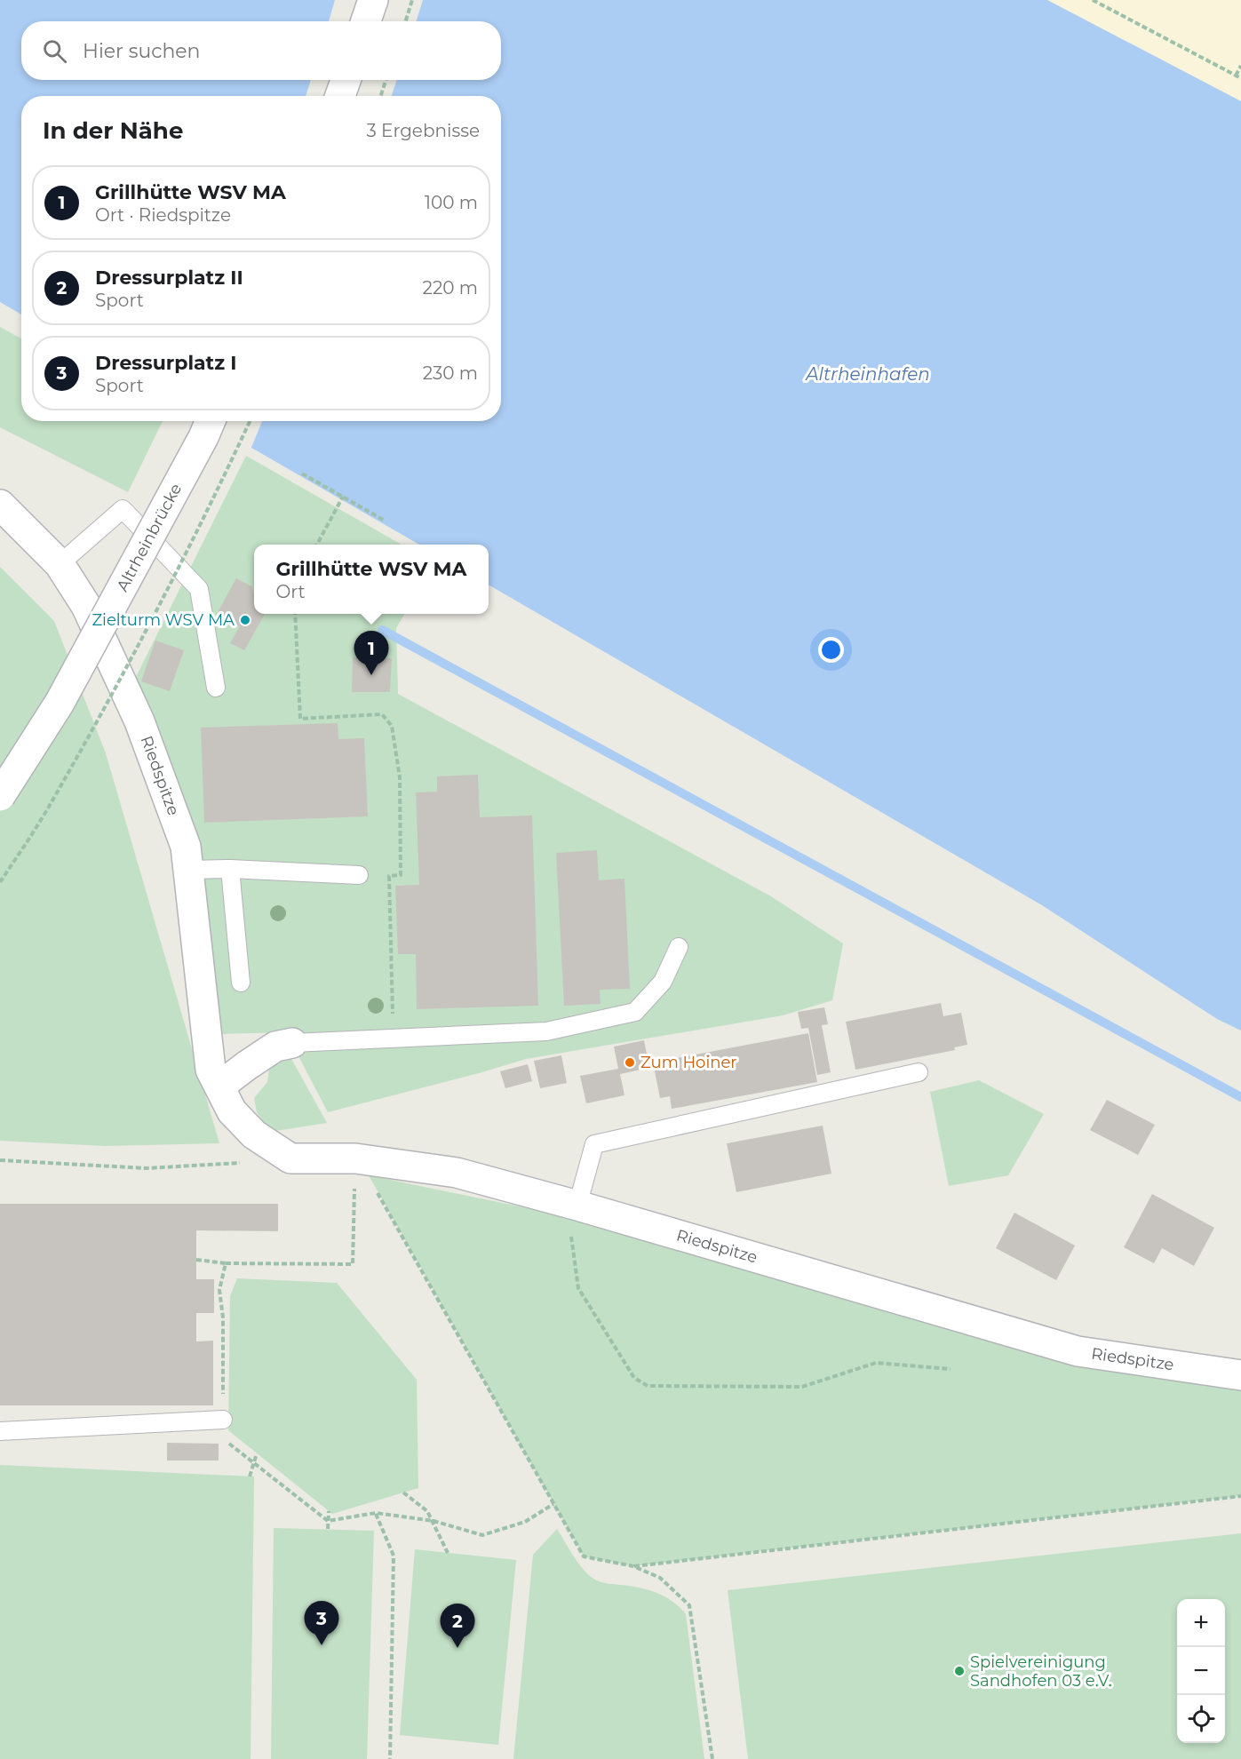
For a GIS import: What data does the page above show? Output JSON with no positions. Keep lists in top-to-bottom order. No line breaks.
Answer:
{"streets":{"street":["Altrheinbrücke","Riedspitze"]},"water":["Altrheinhafen"],"places":["Zielturm WSV MA","Zum Hoiner","Spielvereinigung Sandhofen 03 e.V."],"page":{"search":"Hier suchen","heading":["In der Nähe","3 Ergebnisse"],"list":[{"mark":"1","name":"Grillhütte WSV MA","note":"Ort · Riedspitze","value":"100 m"},{"mark":"2","name":"Dressurplatz II","note":"Sport","value":"220 m"},{"mark":"3","name":"Dressurplatz I","note":"Sport","value":"230 m"}],"popup":["Grillhütte WSV MA","Ort"],"pins":["1","3","2"],"map_buttons":["+","−"]}}
